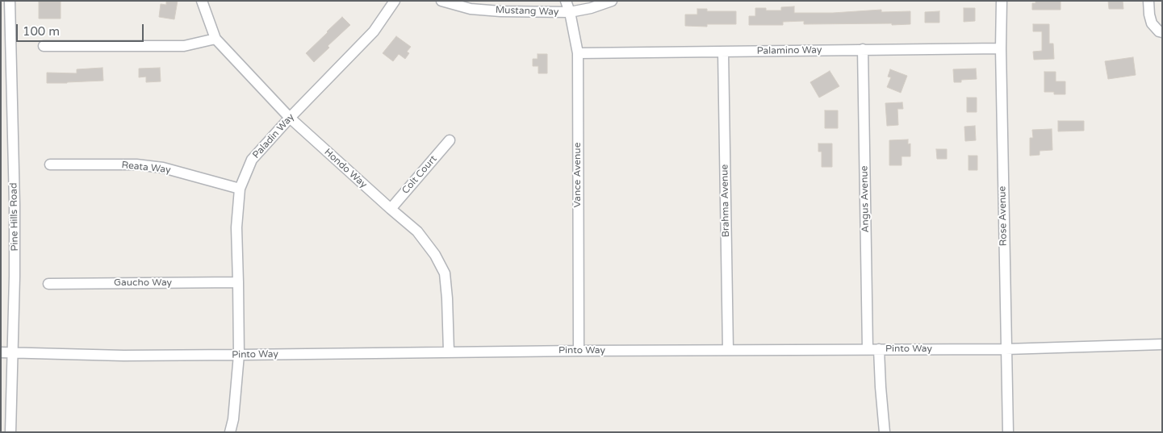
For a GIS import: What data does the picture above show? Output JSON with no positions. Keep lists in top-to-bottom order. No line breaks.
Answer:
{"streets":{"street":["Mustang Way","Palamino Way","Paladin Way","Reata Way","Hondo Way","Colt Court","Vance Avenue","Angus Avenue","Brahma Avenue","Rose Avenue","Pine Hills Road","Gaucho Way","Pinto Way"]},"crossings":[["Mustang Way","Vance Avenue"],["Palamino Way","Vance Avenue"],["Palamino Way","Angus Avenue"],["Palamino Way","Brahma Avenue"],["Palamino Way","Rose Avenue"],["Paladin Way","Reata Way"],["Paladin Way","Hondo Way"],["Paladin Way","Gaucho Way"],["Paladin Way","Pinto Way"],["Hondo Way","Colt Court"],["Hondo Way","Pinto Way"],["Vance Avenue","Pinto Way"],["Angus Avenue","Pinto Way"],["Brahma Avenue","Pinto Way"],["Rose Avenue","Pinto Way"],["Pine Hills Road","Pinto Way"]],"scale_bar":"100 m"}
